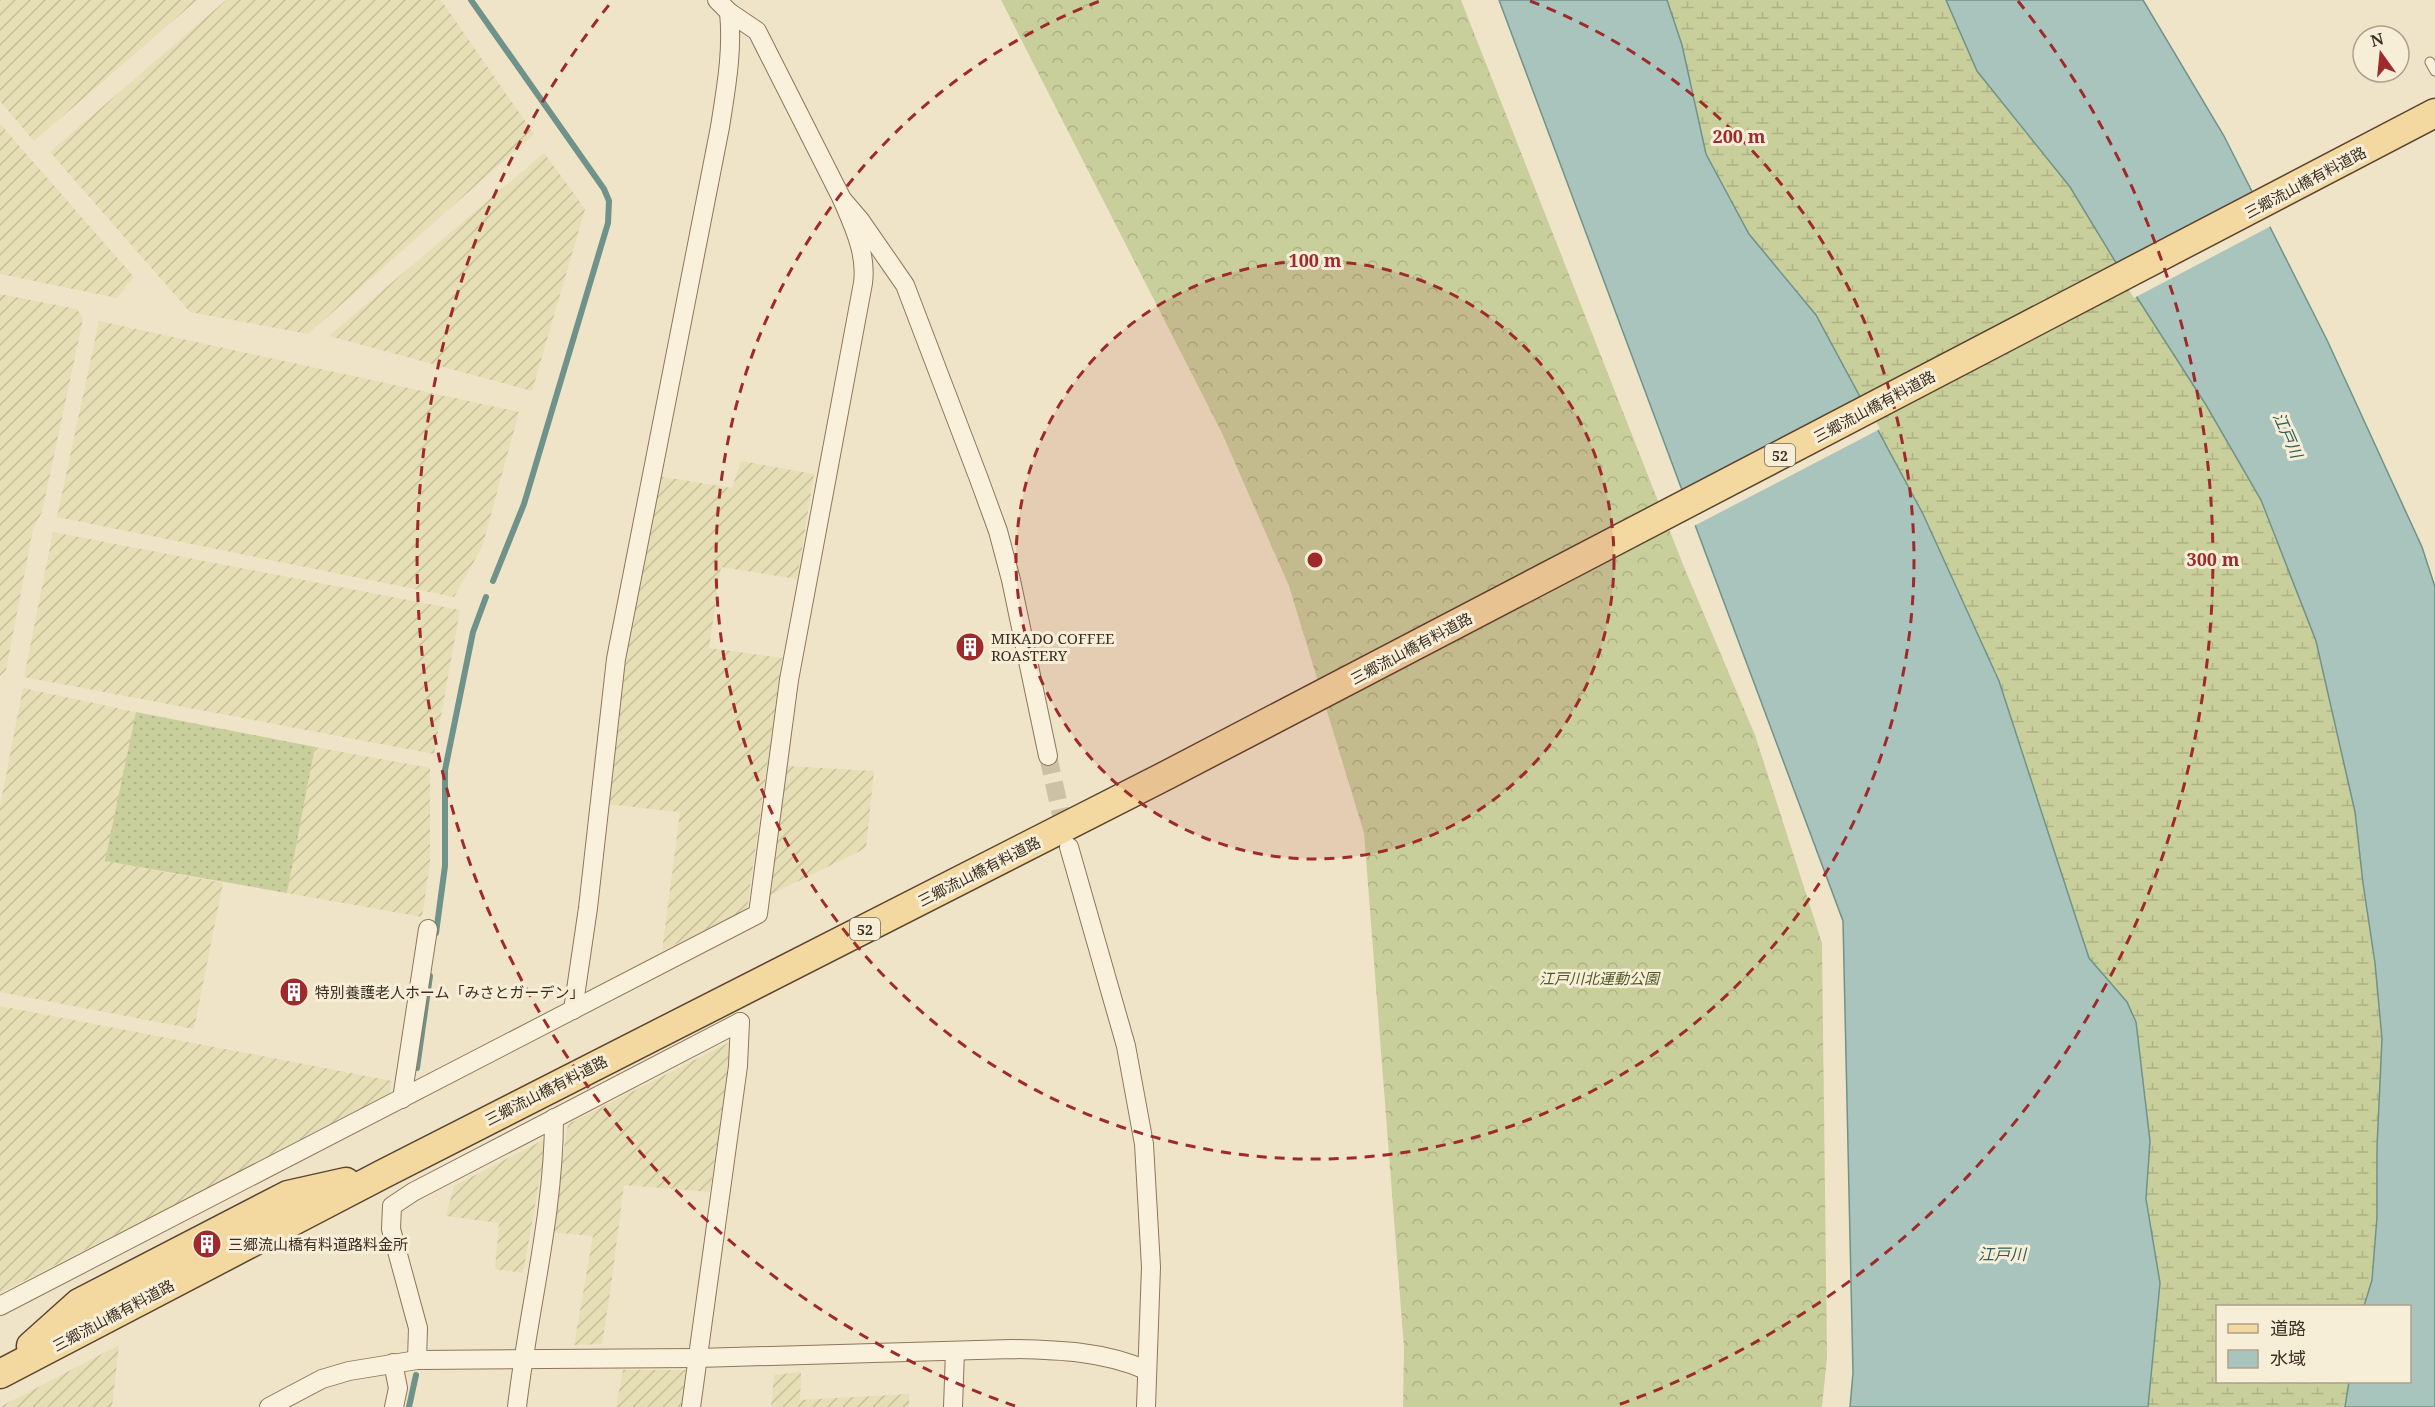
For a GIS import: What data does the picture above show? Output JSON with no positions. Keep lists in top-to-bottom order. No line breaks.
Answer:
{"streets":{"main road":["三郷流山橋有料道路","52"]},"water":["江戸川"],"parks":["江戸川北運動公園"],"places":{"building":["MIKADO COFFEE ROASTERY","特別養護老人ホーム「みさとガーデン」","三郷流山橋有料道路料金所"]},"legend":["道路","水域"],"north":"top","rings":["200 m","100 m","300 m"]}
